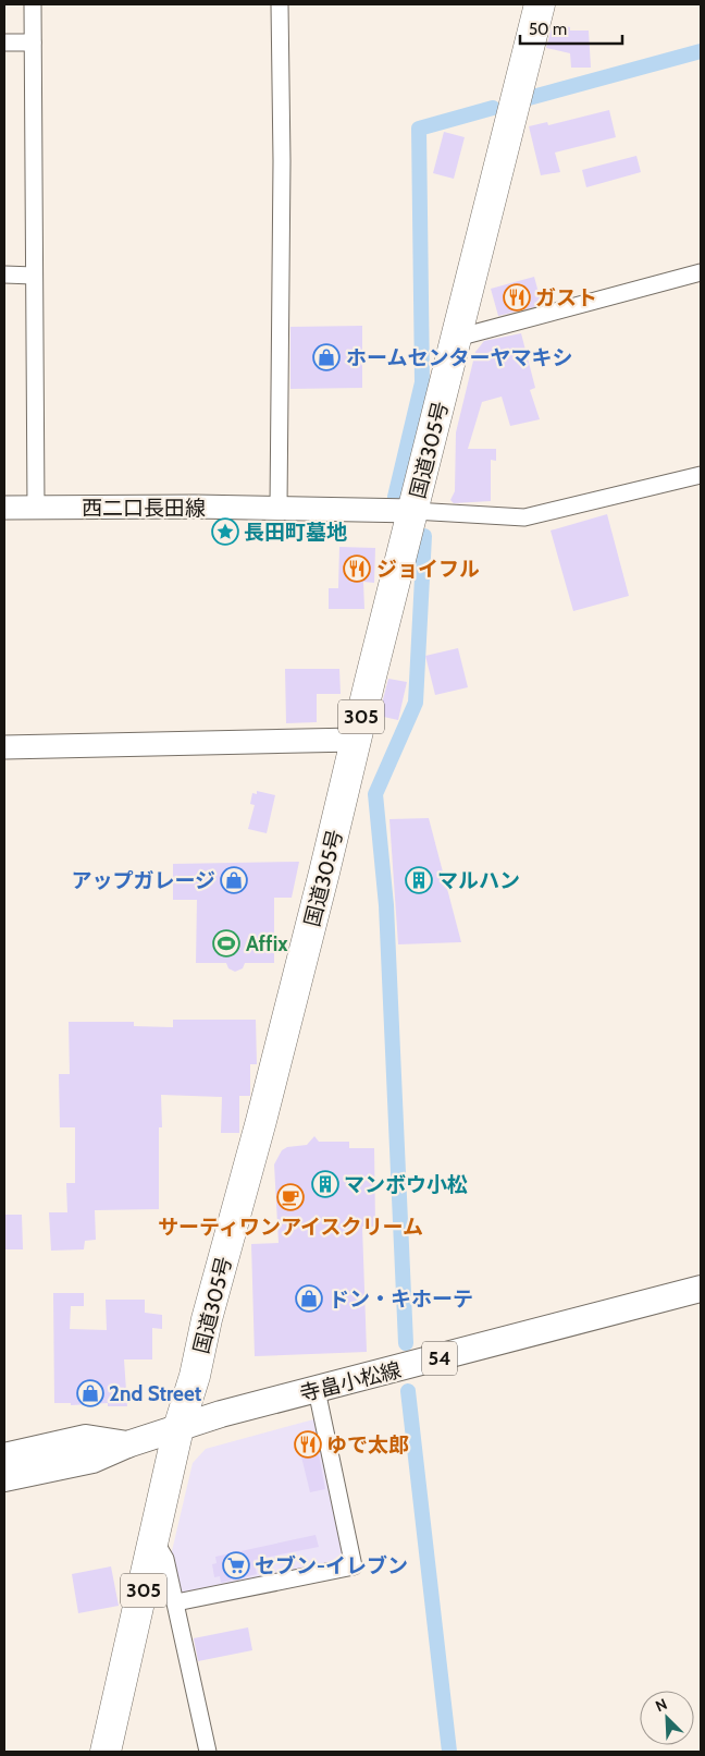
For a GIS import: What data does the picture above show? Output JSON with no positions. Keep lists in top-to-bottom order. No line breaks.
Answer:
{"streets":{"highway":["国道305号","305"],"main road":["西二口長田線","54","寺畠小松線"]},"crossings":[["国道305号","西二口長田線"],["国道305号","寺畠小松線"]],"places":{"restaurant":["ガスト","ジョイフル","ゆで太郎"],"shop":["ホームセンターヤマキシ","アップガレージ","ドン・キホーテ","2nd Street"],"place":["長田町墓地"],"building":["マルハン","マンボウ小松"],"sports":["Affix"],"cafe":["サーティワンアイスクリーム"],"supermarket":["セブン-イレブン"]},"scale_bar":"50 m","north":"top left"}
